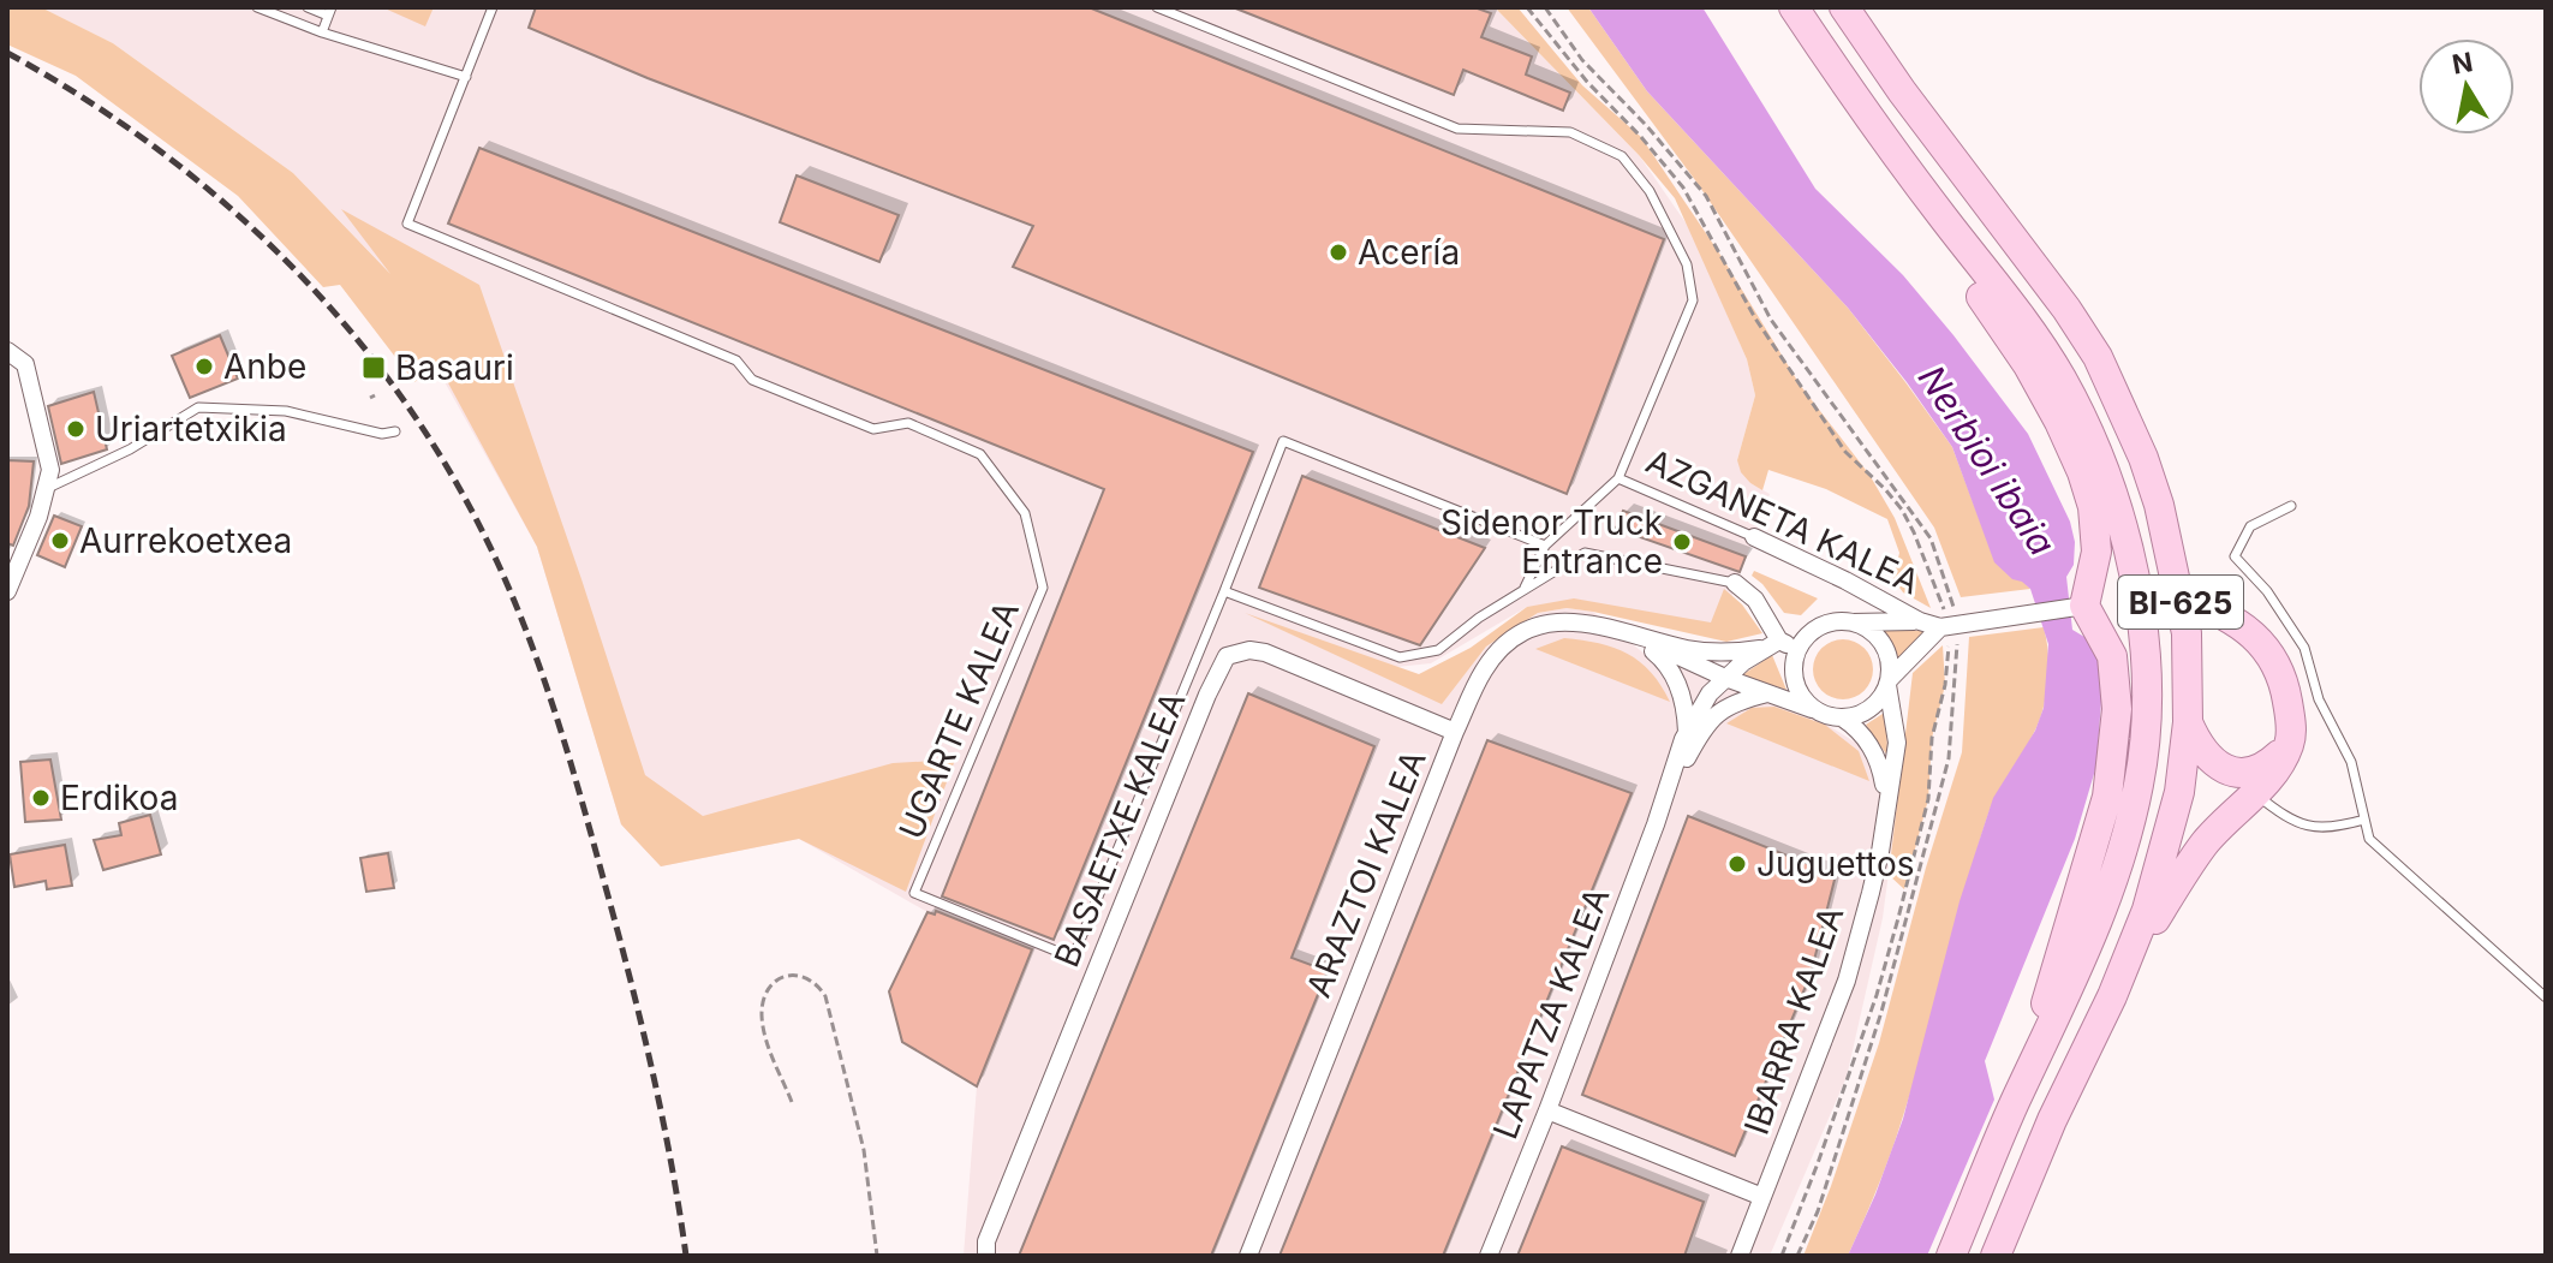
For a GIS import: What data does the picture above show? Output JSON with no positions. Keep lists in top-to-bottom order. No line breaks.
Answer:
{"streets":{"main road":["BI-625"],"street":["AZGANETA KALEA","BASAETXE KALEA","ARAZTOI KALEA","LAPATZA KALEA","IBARRA KALEA"],"lane":["UGARTE KALEA"]},"crossings":[["AZGANETA KALEA","IBARRA KALEA"],["BASAETXE KALEA","ARAZTOI KALEA"]],"water":["Nerbioi ibaia"],"places":{"other":["Acería","Anbe","Uriartetxikia","Aurrekoetxea","Sidenor Truck Entrance","Erdikoa","Juguettos"],"transit":["Basauri"]},"north":"top"}
